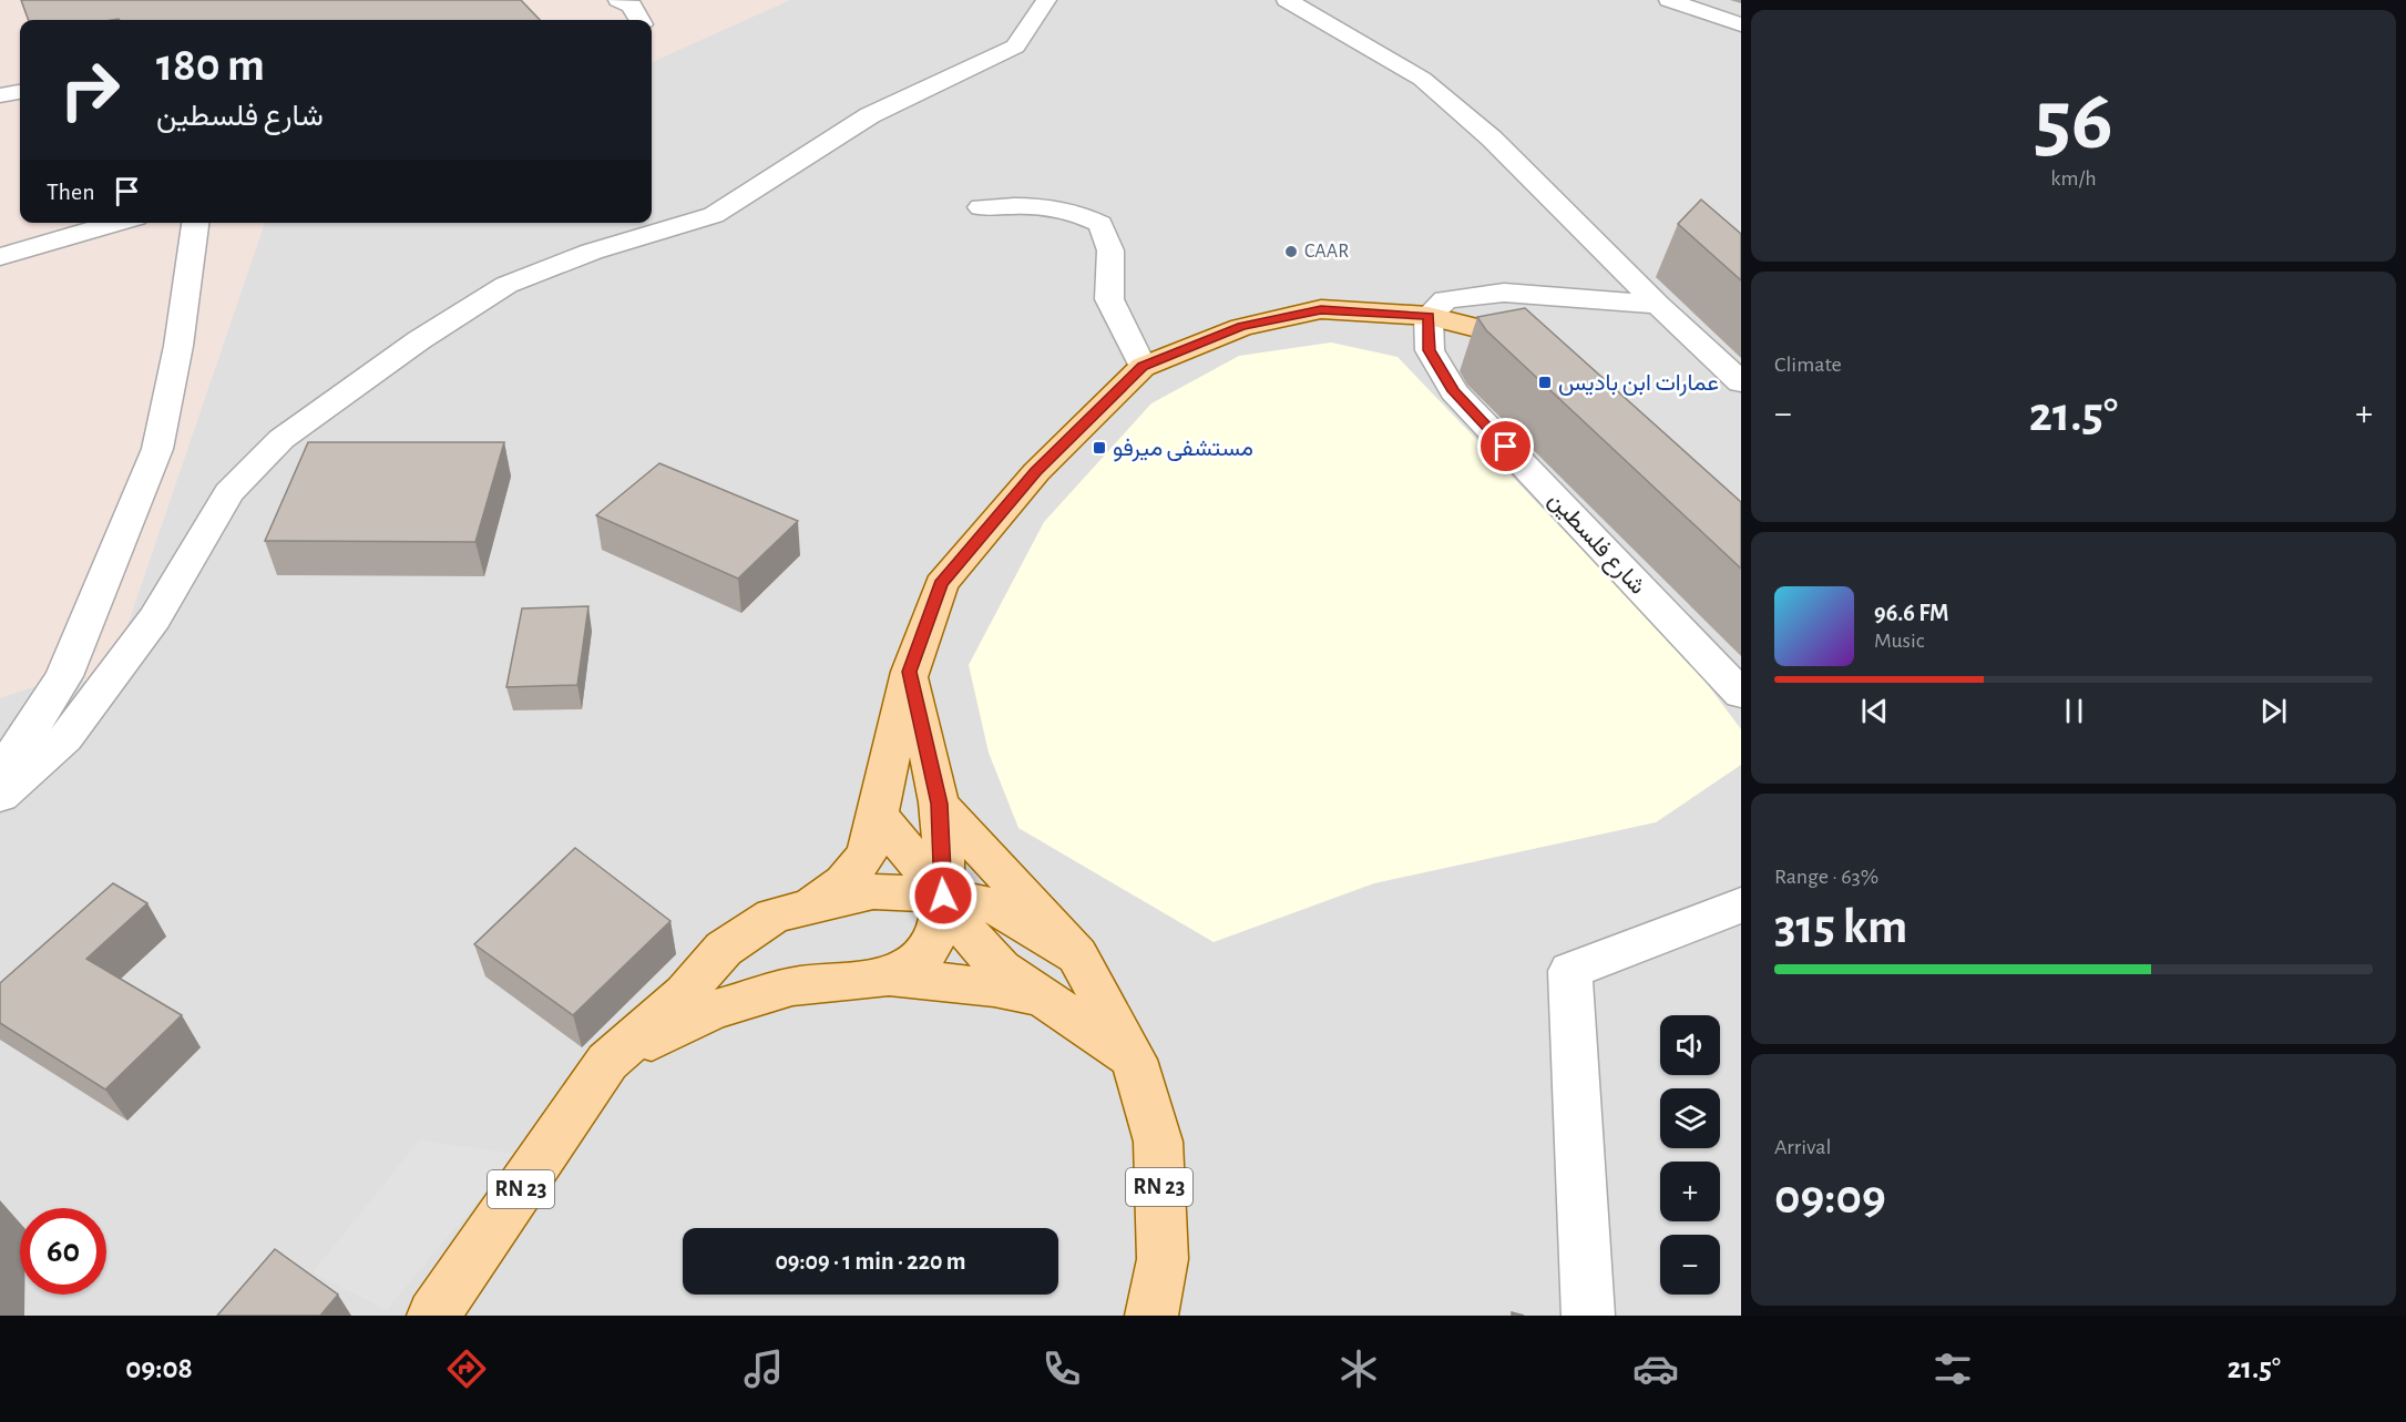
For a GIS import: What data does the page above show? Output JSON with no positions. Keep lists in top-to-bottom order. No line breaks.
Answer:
{"streets":{"main road":["RN 23"],"street":["شارع فلسطين"]},"places":{"other":["CAAR"],"transit":["عمارات ابن باديس","مستشفى ميرفو"]},"page":{"tile":[["56","km/h"],"Climate",["Range · 63%","315 km"],["Arrival","09:09"]],"turn":["180 m","شارع فلسطين"],"then":"Then","heat":["−","21.5°","+"],"song":["96.6 FM","Music"],"map_buttons":["+","−"],"limit":"60","trip":"09:09 · 1 min · 220 m","tabs":["09:08","21.5°"]}}
